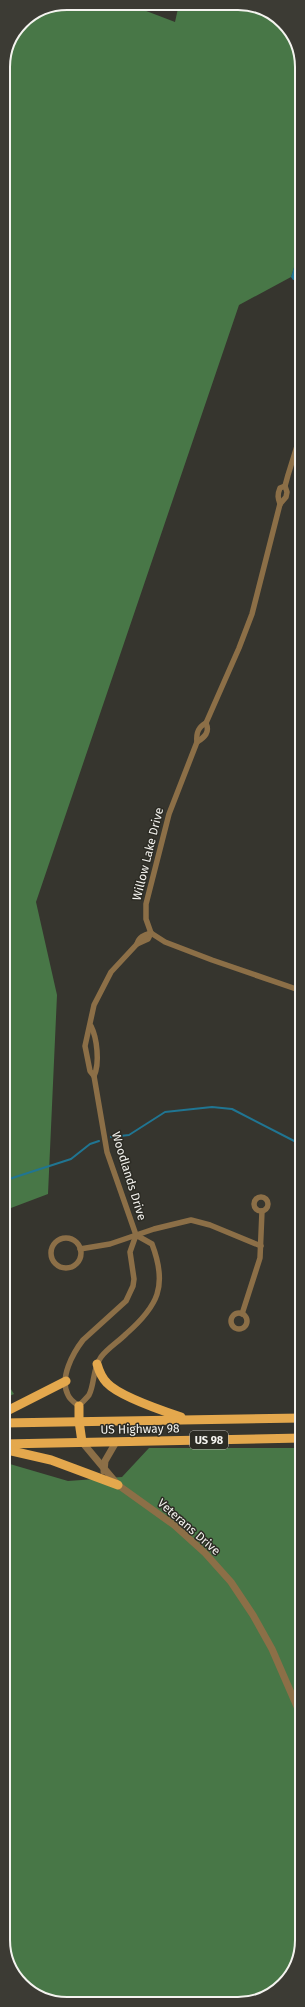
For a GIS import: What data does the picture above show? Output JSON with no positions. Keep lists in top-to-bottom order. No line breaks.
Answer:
{"streets":{"main road":["US Highway 98","US 98"],"street":["Willow Lake Drive","Woodlands Drive","Veterans Drive"]},"crossings":[["Willow Lake Drive","Woodlands Drive"],["US Highway 98","Veterans Drive"]]}
